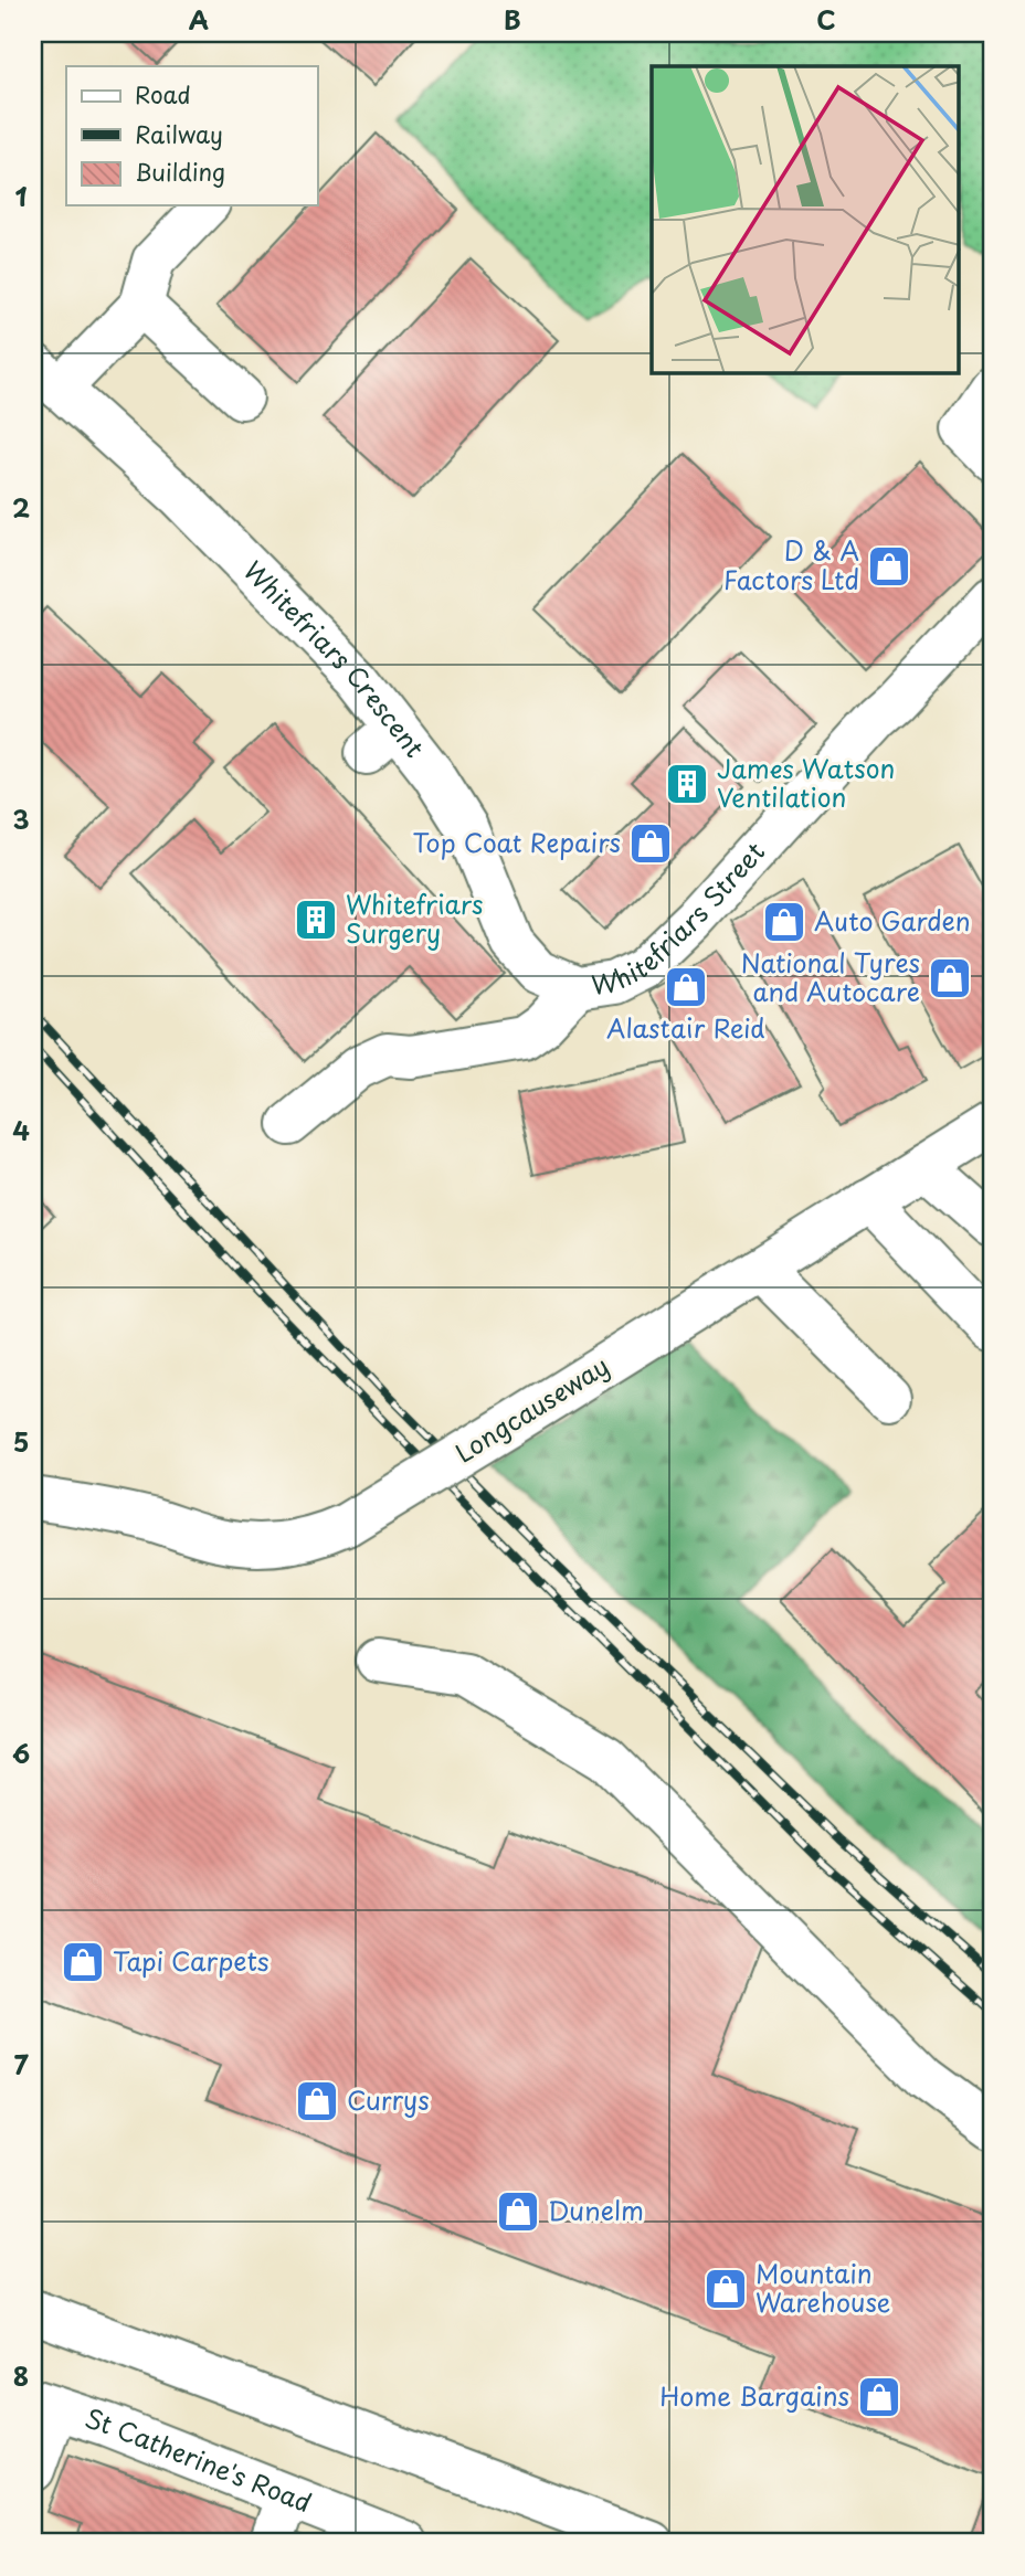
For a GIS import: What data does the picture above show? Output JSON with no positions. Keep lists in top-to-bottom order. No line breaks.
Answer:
{"streets":{"street":["Whitefriars Crescent","Whitefriars Street","Longcauseway","St Catherine's Road"]},"crossings":[["Whitefriars Crescent","Whitefriars Street"]],"places":{"shop":["D & A Factors Ltd","Top Coat Repairs","Auto Garden","National Tyres and Autocare","Alastair Reid","Tapi Carpets","Currys","Dunelm","Mountain Warehouse","Home Bargains"],"building":["James Watson Ventilation","Whitefriars Surgery"]},"legend":["Road","Railway","Building"],"grid":{"columns":["A","B","C"],"rows":["1","2","3","4","5","6","7","8"]}}
